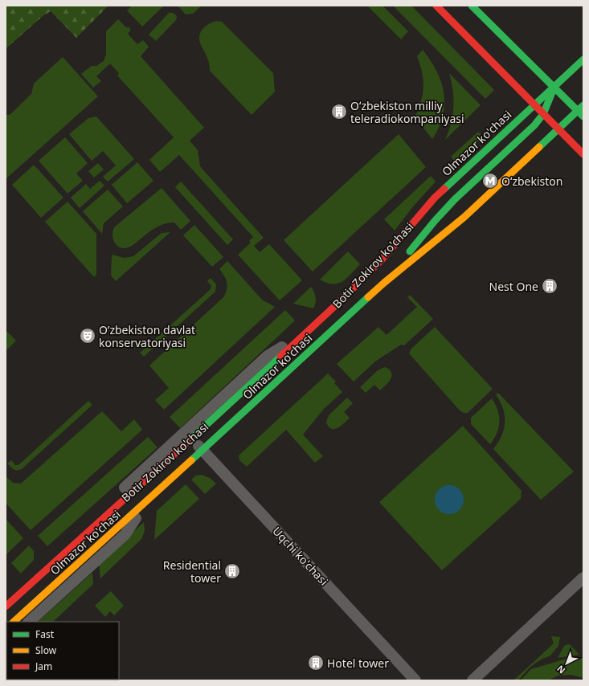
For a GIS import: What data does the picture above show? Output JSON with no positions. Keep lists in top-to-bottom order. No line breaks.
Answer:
{"streets":{"main road":["Olmazor ko'chasi","Botir Zokirov ko'chasi"],"street":["Uqchi ko'chasi"]},"crossings":[["Olmazor ko'chasi","Botir Zokirov ko'chasi"],["Olmazor ko'chasi","Uqchi ko'chasi"],["Botir Zokirov ko'chasi","Uqchi ko'chasi"]],"places":{"building":["Oʻzbekiston milliy teleradiokompaniyasi","Nest One","Residential tower","Hotel tower"],"metro station":["Oʻzbekiston"],"theatre":["O’zbekiston davlat konservatoriyasi"]},"legend":["Fast","Slow","Jam"],"north":"bottom left"}
